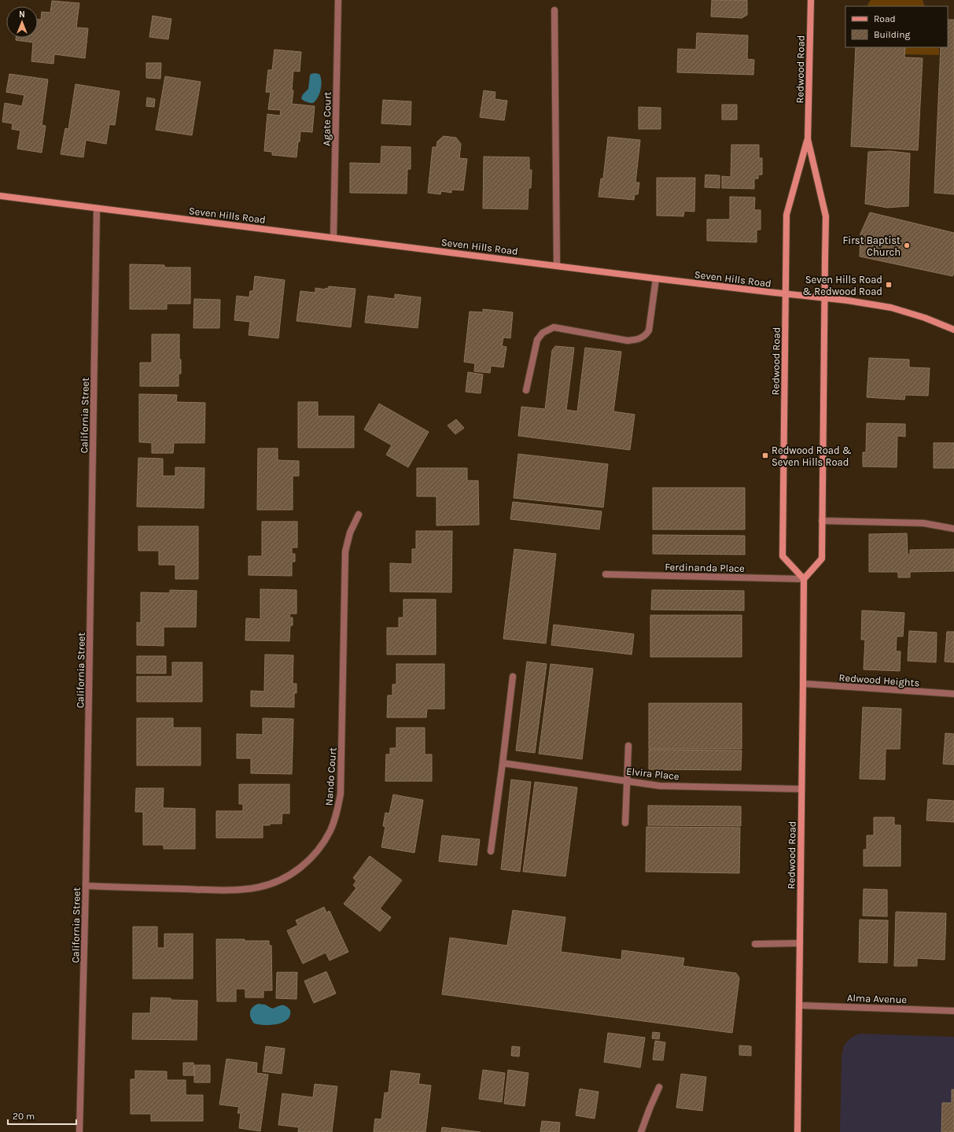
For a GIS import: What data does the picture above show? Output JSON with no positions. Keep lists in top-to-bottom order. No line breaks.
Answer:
{"streets":{"main road":["Redwood Road","Seven Hills Road"],"street":["Agate Court","California Street","Ferdinanda Place","Redwood Heights","Elvira Place","Nando Court","Alma Avenue"]},"crossings":[["Redwood Road","Seven Hills Road"],["Redwood Road","Ferdinanda Place"],["Redwood Road","Redwood Heights"],["Redwood Road","Elvira Place"],["Redwood Road","Alma Avenue"],["Agate Court","Seven Hills Road"],["Seven Hills Road","California Street"],["California Street","Nando Court"]],"places":{"other":["First Baptist Church"],"transit":["Seven Hills Road & Redwood Road","Redwood Road & Seven Hills Road"]},"legend":["Road","Building"],"scale_bar":"20 m","north":"top"}
